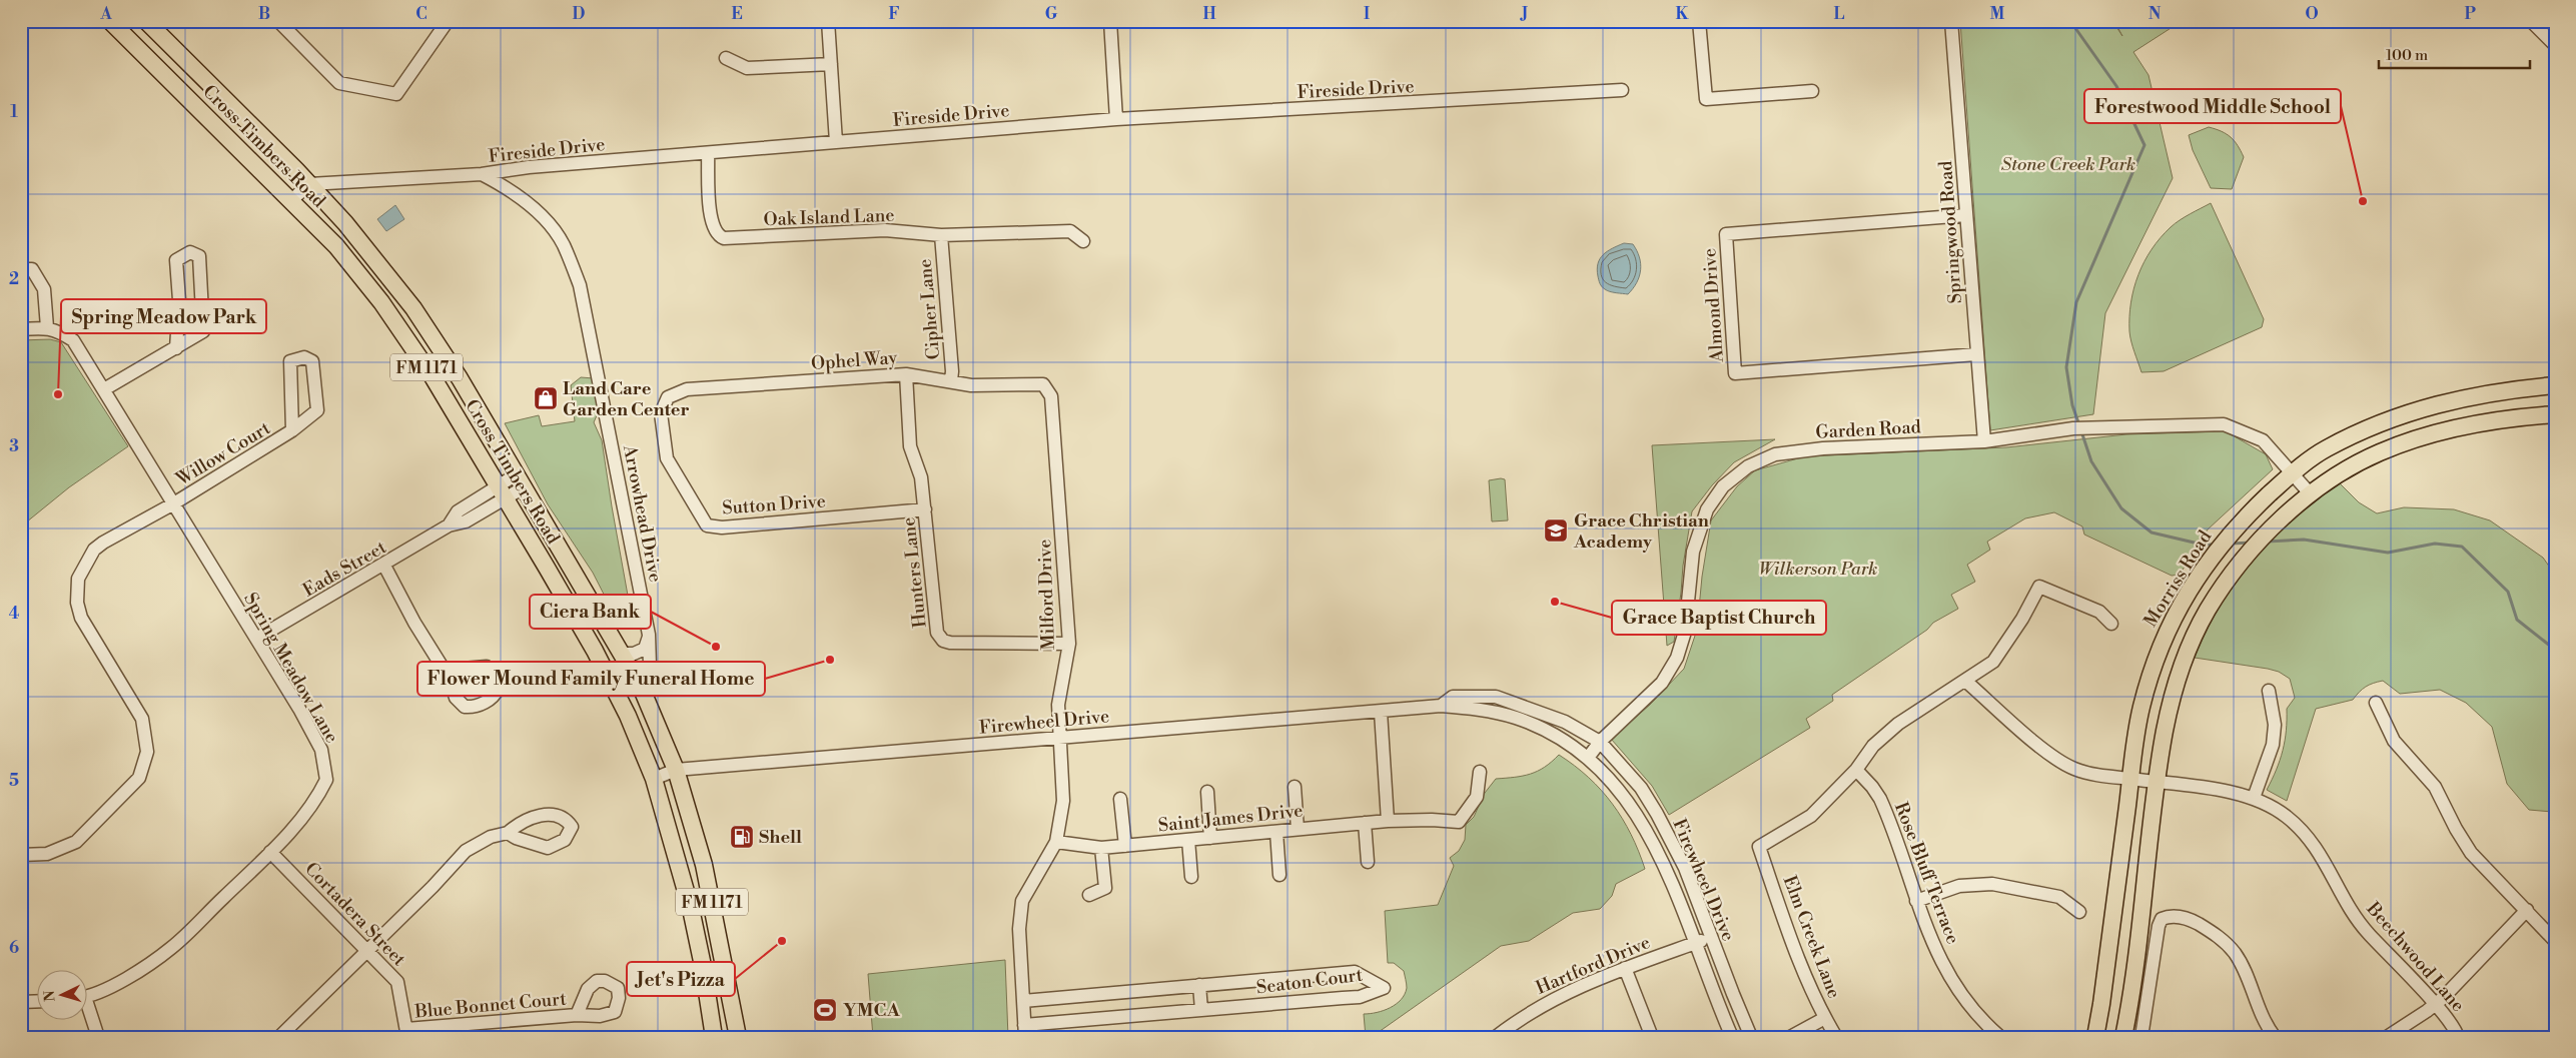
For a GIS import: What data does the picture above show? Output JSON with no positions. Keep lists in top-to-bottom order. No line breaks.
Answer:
{"streets":{"main road":["Cross Timbers Road","FM 1171","Morriss Road"],"street":["Fireside Drive","Oak Island Lane","Springwood Road","Almond Drive","Cipher Lane","Ophel Way","Garden Road","Willow Court","Sutton Drive","Arrowhead Drive","Eads Street","Hunters Lane","Milford Drive","Spring Meadow Lane","Firewheel Drive","Saint James Drive","Rose Bluff Terrace","Cortadera Street","Elm Creek Lane","Beechwood Lane","Hartford Drive","Seaton Court","Blue Bonnet Court"]},"crossings":[["Fireside Drive","Cross Timbers Road"],["Fireside Drive","Oak Island Lane"],["Fireside Drive","Arrowhead Drive"],["Cross Timbers Road","Arrowhead Drive"],["Cross Timbers Road","Eads Street"],["Cross Timbers Road","Firewheel Drive"],["Oak Island Lane","Cipher Lane"],["Springwood Road","Almond Drive"],["Springwood Road","Garden Road"],["Cipher Lane","Ophel Way"],["Ophel Way","Sutton Drive"],["Ophel Way","Hunters Lane"],["Ophel Way","Milford Drive"],["Garden Road","Morriss Road"],["Garden Road","Firewheel Drive"],["Willow Court","Spring Meadow Lane"],["Sutton Drive","Hunters Lane"],["Eads Street","Spring Meadow Lane"],["Hunters Lane","Milford Drive"],["Morriss Road","Beechwood Lane"],["Milford Drive","Firewheel Drive"],["Milford Drive","Saint James Drive"],["Milford Drive","Seaton Court"],["Spring Meadow Lane","Cortadera Street"],["Firewheel Drive","Hartford Drive"],["Rose Bluff Terrace","Elm Creek Lane"],["Cortadera Street","Blue Bonnet Court"]],"parks":["Stone Creek Park","Wilkerson Park"],"places":{"other":["Forestwood Middle School","Spring Meadow Park","Grace Baptist Church","Ciera Bank","Flower Mound Family Funeral Home","Jet's Pizza"],"shop":["Land Care Garden Center"],"school or university":["Grace Christian Academy"],"fuel station":["Shell"],"sports":["YMCA"]},"scale_bar":"100 m","north":"left","grid":{"columns":["A","B","C","D","E","F","G","H","I","J","K","L","M","N","O","P"],"rows":["1","2","3","4","5","6"]}}
